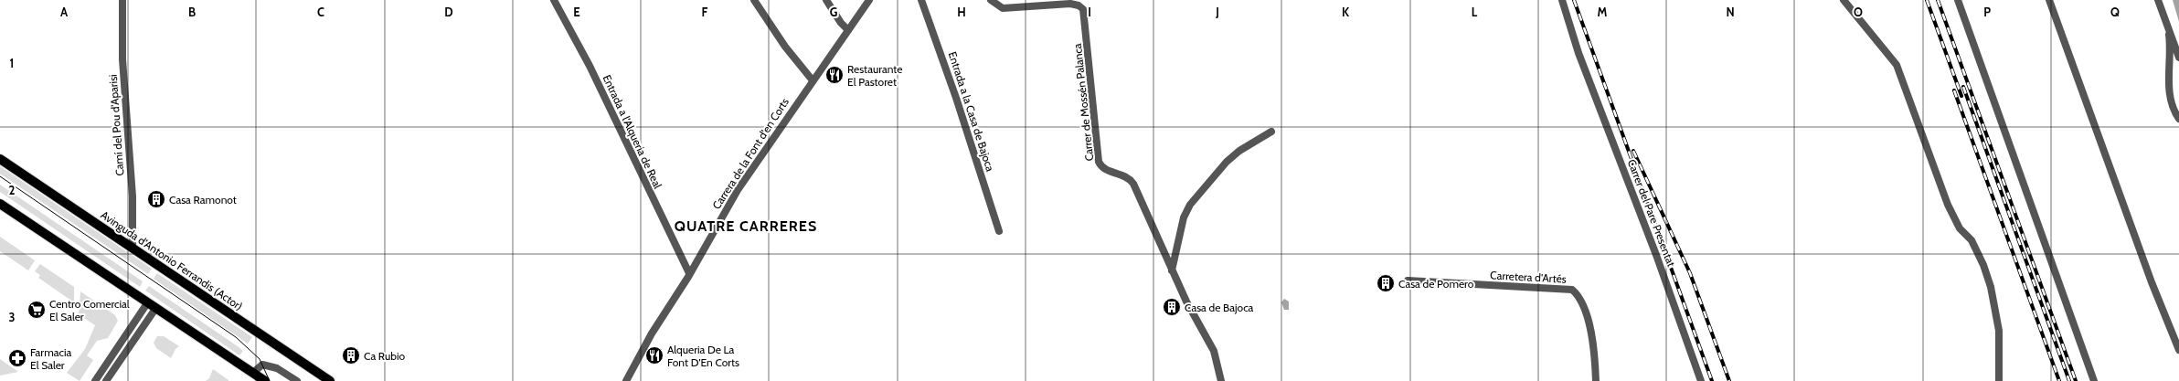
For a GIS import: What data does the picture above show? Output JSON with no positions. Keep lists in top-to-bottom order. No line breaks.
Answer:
{"streets":{"main road":["Avinguda d'Antonio Ferrandis (Actor)"],"street":["Carrer de Mossén Palanca","Entrada a la Casa de Bajoca","Camí del Pou d'Aparisi","Entrada a l'Alqueria de Real","Carrera de la Font d'en Corts","Carrer del Pare Presentat","Carretera d'Artés"]},"crossings":[["Camí del Pou d'Aparisi","Avinguda d'Antonio Ferrandis (Actor)"],["Entrada a l'Alqueria de Real","Carrera de la Font d'en Corts"]],"districts":["QUATRE CARRERES"],"places":{"restaurant":["Restaurante El Pastoret","Alqueria De La Font D'En Corts"],"building":["Casa Ramonot","Casa de Pomero","Casa de Bajoca","Ca Rubio"],"supermarket":["Centro Comercial El Saler"],"pharmacy":["Farmacia El Saler"]},"grid":{"columns":["A","B","C","D","E","F","G","H","I","J","K","L","M","N","O","P","Q"],"rows":["1","2","3"]}}
